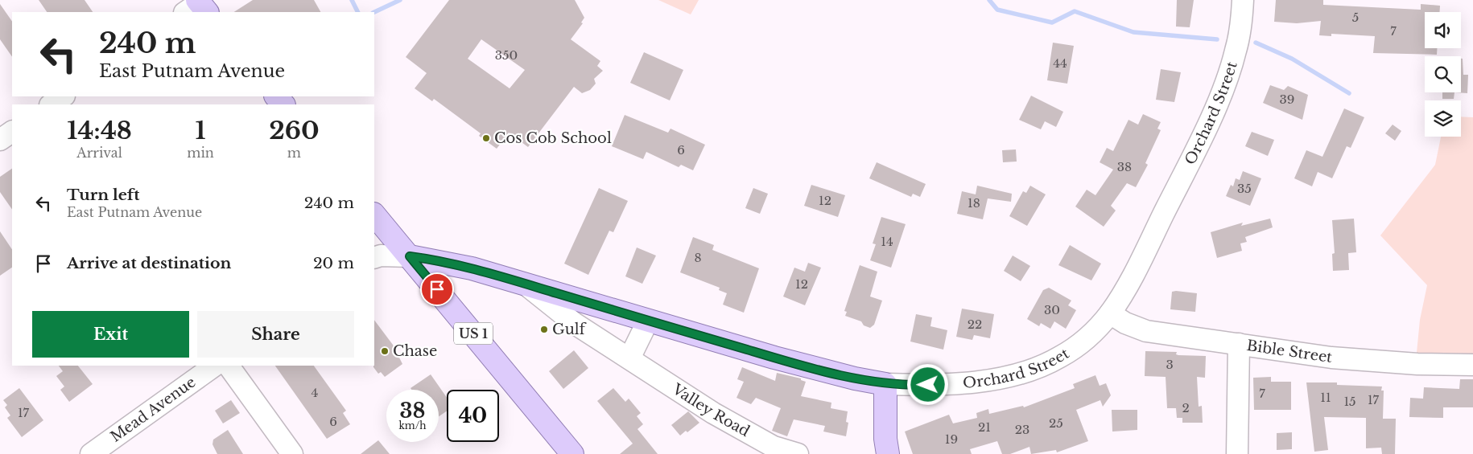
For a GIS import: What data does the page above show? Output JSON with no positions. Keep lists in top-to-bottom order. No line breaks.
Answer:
{"streets":{"main road":["Orchard Street","US 1"],"street":["Bible Street","Mead Avenue","Valley Road"]},"crossings":[["Orchard Street","US 1"],["Orchard Street","Bible Street"],["Orchard Street","Valley Road"]],"places":["Cos Cob School","Gulf","Chase"],"house_numbers":["5","7","350","44","39","6","38","35","12","18","14","8","12","30","22","3","4","7","11","17","15","2","17","6","25","21","23","19"],"page":{"turn":["240 m","East Putnam Avenue"],"eta":["14:48","Arrival","1","min","260","m"],"list":[{"name":"Turn left","note":"East Putnam Avenue","value":"240 m"},{"name":"Arrive at destination","value":"20 m"}],"buttons":["Exit","Share"],"speed":"38 km/h","limit":"40"}}
